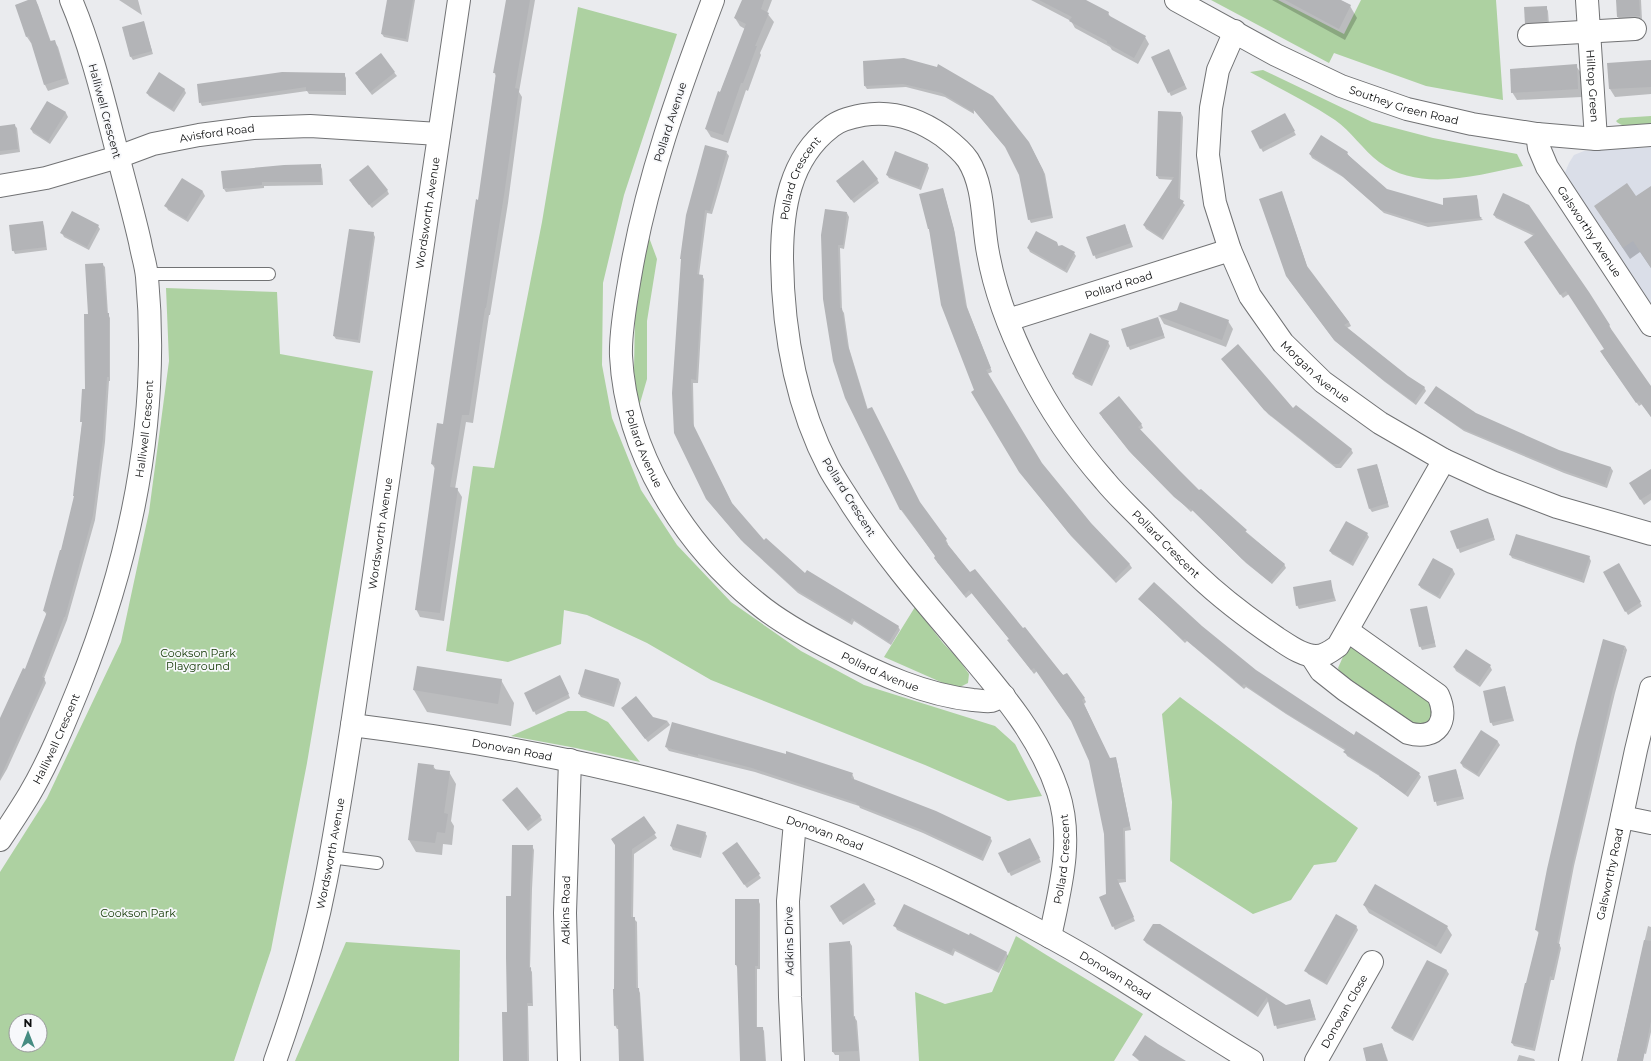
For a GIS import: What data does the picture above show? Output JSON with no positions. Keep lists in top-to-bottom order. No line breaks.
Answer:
{"streets":{"street":["Hilltop Green","Southey Green Road","Halliwell Crescent","Pollard Avenue","Avisford Road","Pollard Crescent","Wordsworth Avenue","Galsworthy Avenue","Pollard Road","Morgan Avenue","Donovan Road","Galsworthy Road","Adkins Road","Adkins Drive","Donovan Close"]},"crossings":[["Hilltop Green","Southey Green Road"],["Southey Green Road","Galsworthy Avenue"],["Southey Green Road","Morgan Avenue"],["Halliwell Crescent","Avisford Road"],["Pollard Avenue","Pollard Crescent"],["Avisford Road","Wordsworth Avenue"],["Pollard Crescent","Pollard Road"],["Pollard Crescent","Donovan Road"],["Wordsworth Avenue","Donovan Road"],["Pollard Road","Morgan Avenue"],["Donovan Road","Adkins Road"],["Donovan Road","Adkins Drive"]],"parks":["Cookson Park Playground","Cookson Park"],"north":"top"}
